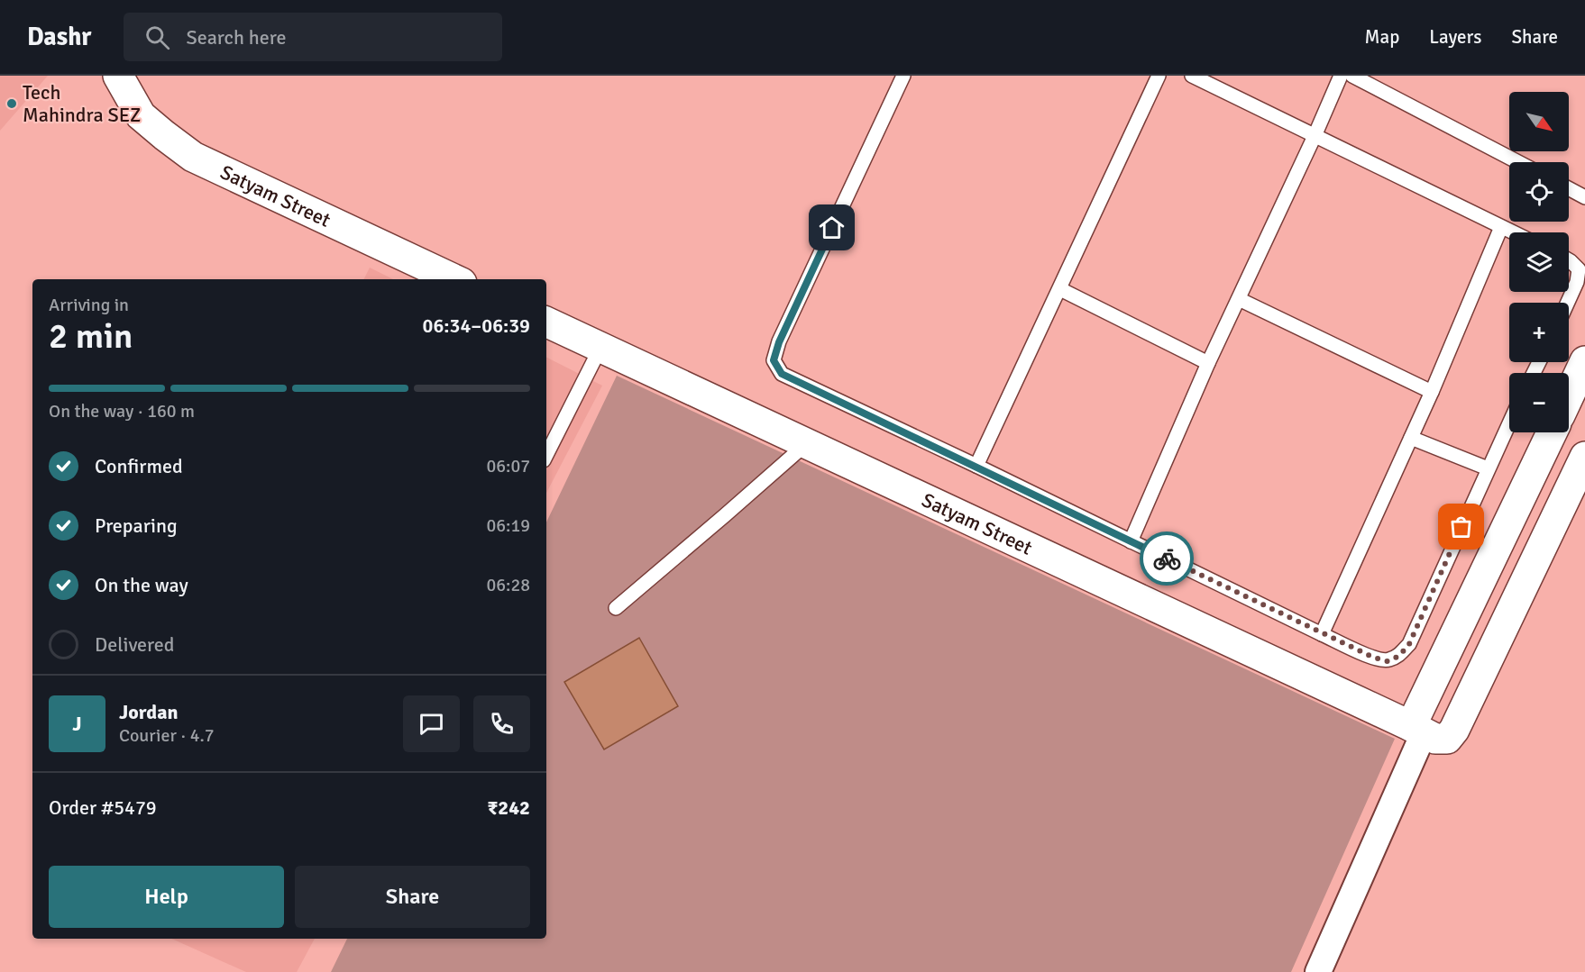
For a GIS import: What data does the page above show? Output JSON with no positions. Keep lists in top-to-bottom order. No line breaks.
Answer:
{"streets":{"street":["Satyam Street"]},"places":["Tech Mahindra SEZ"],"north":"bottom right","page":{"header":"Dashr","search":"Search here","nav":["Map","Layers","Share"],"map_buttons":["+","−"],"heading":["2 min","Arriving in","06:34–06:39"],"panel":["Jordan","Courier · 4.7","Order #5479","₹242"],"bar":"On the way · 160 m","list":[["Confirmed","06:07"],["Preparing","06:19"],["On the way","06:28"],"Delivered"],"round":"J","buttons":["Help","Share"]}}
